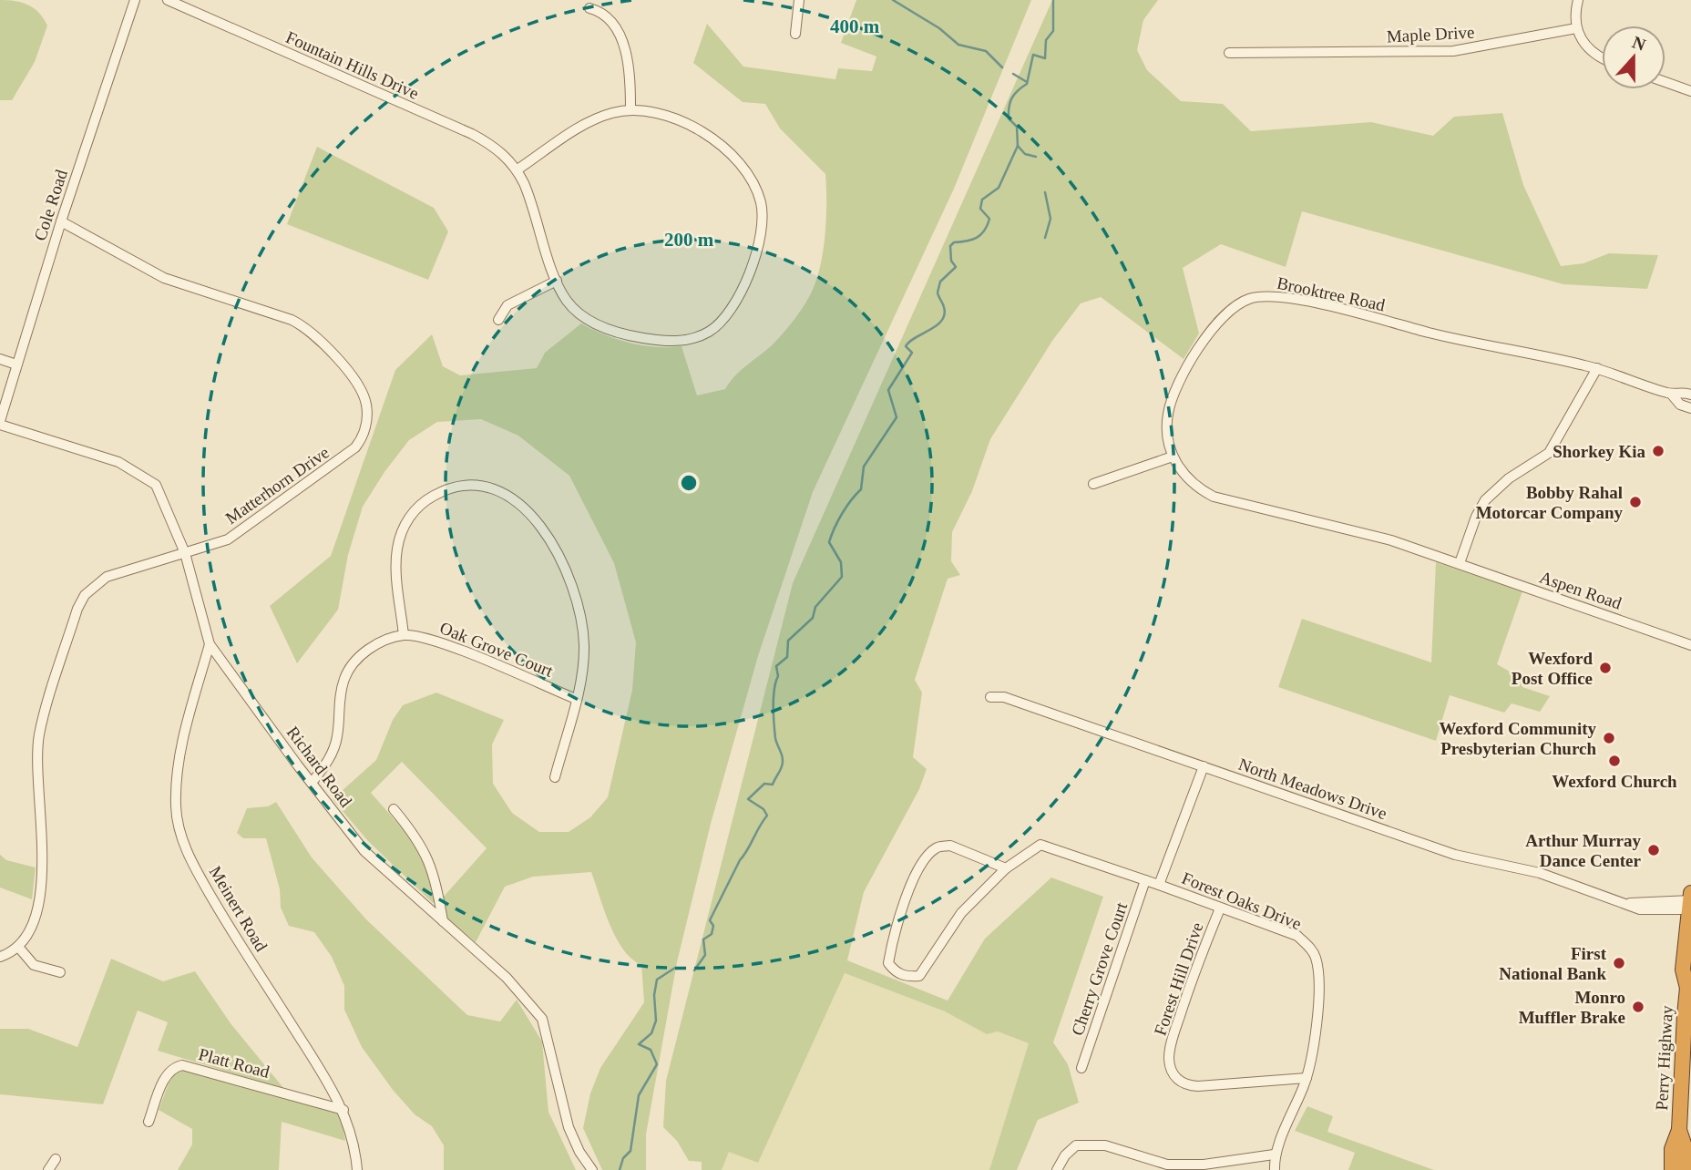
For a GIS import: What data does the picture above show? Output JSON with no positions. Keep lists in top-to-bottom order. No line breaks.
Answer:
{"streets":{"highway":["Perry Highway"],"street":["Maple Drive","Fountain Hills Drive","Cole Road","Brooktree Road","Matterhorn Drive","Aspen Road","Oak Grove Court","Richard Road","North Meadows Drive","Forest Oaks Drive","Meinert Road","Cherry Grove Court","Forest Hill Drive","Platt Road"]},"crossings":[["Cole Road","Matterhorn Drive"],["Cole Road","Richard Road"],["Brooktree Road","Aspen Road"],["Matterhorn Drive","Richard Road"],["Richard Road","Meinert Road"],["North Meadows Drive","Perry Highway"],["Forest Oaks Drive","Cherry Grove Court"],["Forest Oaks Drive","Forest Hill Drive"],["Meinert Road","Platt Road"]],"places":["Shorkey Kia","Bobby Rahal Motorcar Company","Wexford Post Office","Wexford Community Presbyterian Church","Wexford Church","Arthur Murray Dance Center","First National Bank","Monro Muffler Brake"],"north":"top","rings":["400 m","200 m"]}
